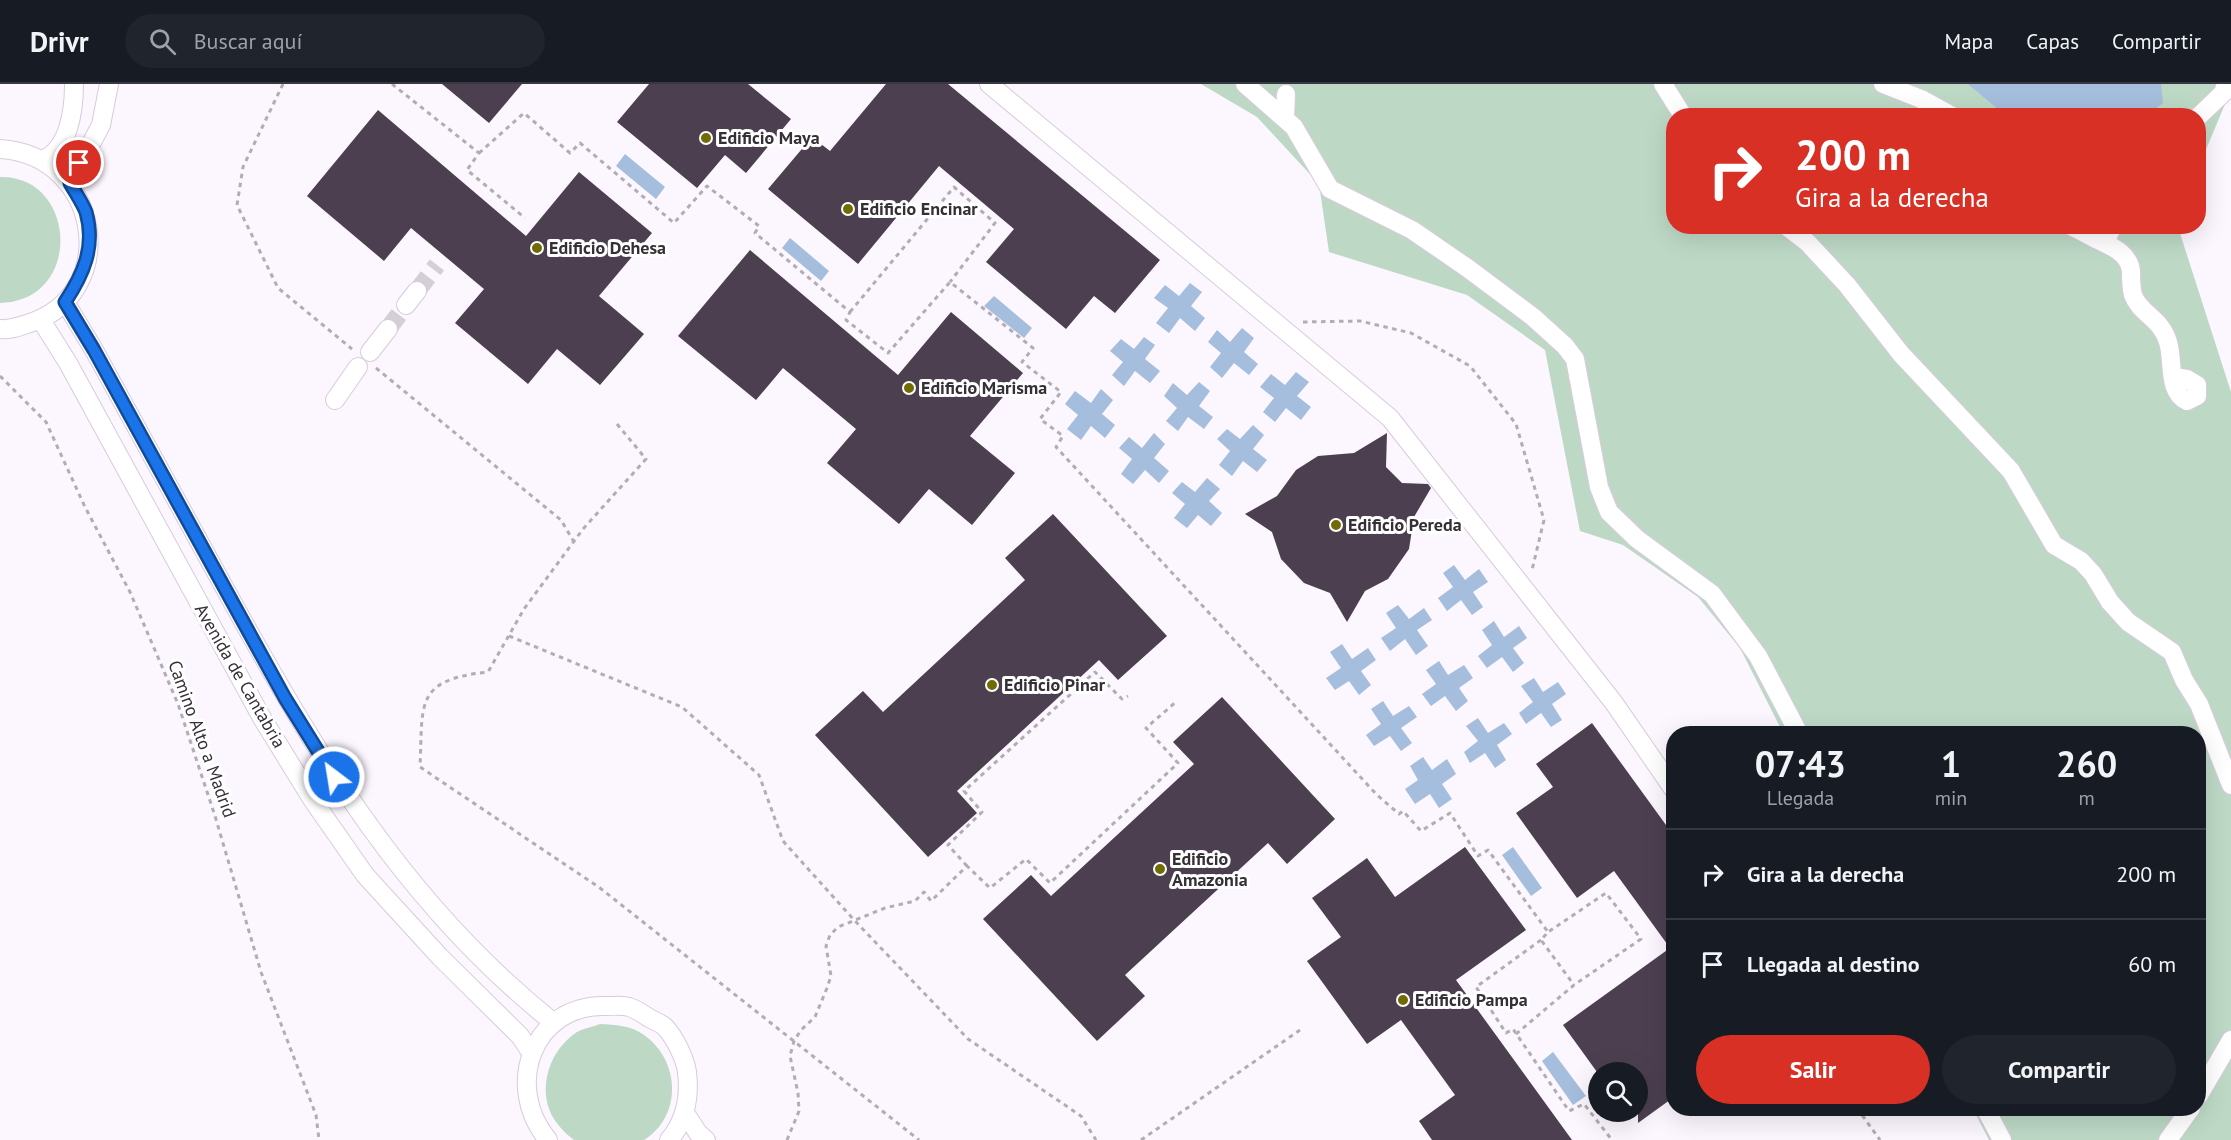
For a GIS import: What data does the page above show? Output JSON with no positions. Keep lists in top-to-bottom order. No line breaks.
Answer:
{"streets":{"street":["Avenida de Cantabria"],"path":["Camino Alto a Madrid"]},"places":["Edificio Maya","Edificio Encinar","Edificio Dehesa","Edificio Marisma","Edificio Pereda","Edificio Pinar","Edificio Amazonia","Edificio Pampa"],"page":{"header":"Drivr","search":"Buscar aquí","nav":["Mapa","Capas","Compartir"],"turn":["200 m","Gira a la derecha"],"eta":["07:43","Llegada","1","min","260","m"],"list":[{"name":"Gira a la derecha","value":"200 m"},{"name":"Llegada al destino","value":"60 m"}],"buttons":["Salir","Compartir"]}}
